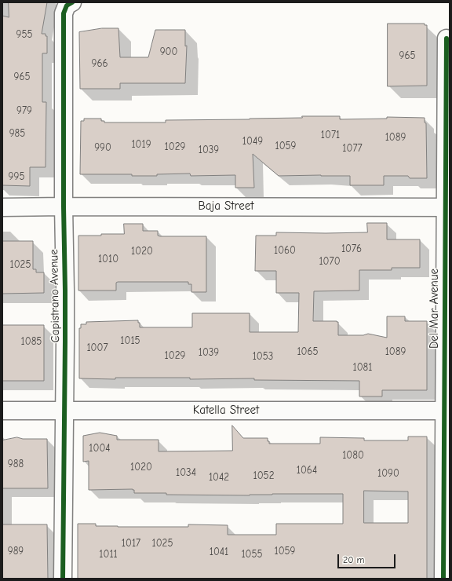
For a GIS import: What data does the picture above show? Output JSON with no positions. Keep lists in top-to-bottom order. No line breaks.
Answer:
{"streets":{"street":["Baja Street","Capistrano Avenue","Del Mar Avenue","Katella Street"]},"crossings":[["Baja Street","Capistrano Avenue"],["Baja Street","Del Mar Avenue"],["Capistrano Avenue","Katella Street"],["Del Mar Avenue","Katella Street"]],"house_numbers":["955","900","965","966","965","979","985","1071","1089","1049","1019","1059","1029","990","1077","1039","995","1076","1060","1020","1010","1070","1025","1015","1085","1007","1065","1089","1039","1029","1053","1081","1004","1080","988","1020","1064","1034","1090","1052","1042","1017","1025","989","1059","1041","1011","1055"],"scale_bar":"20 m"}
